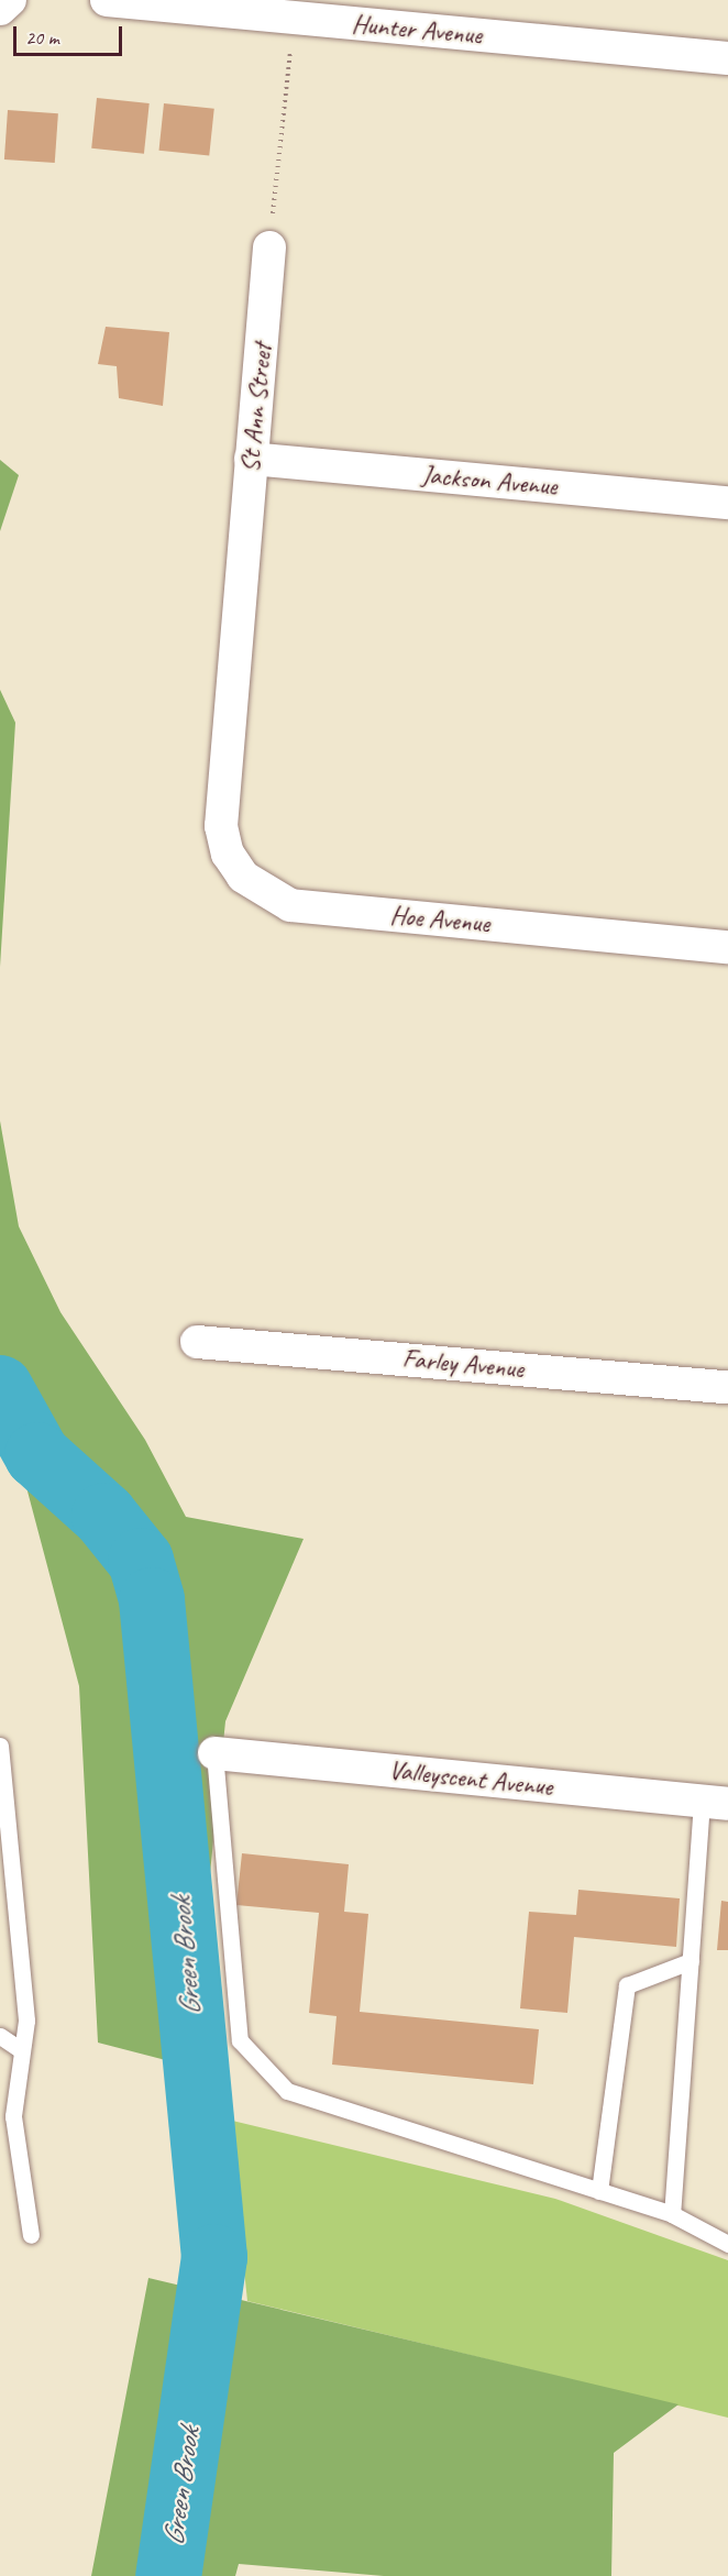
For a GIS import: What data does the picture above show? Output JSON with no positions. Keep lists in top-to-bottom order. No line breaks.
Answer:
{"streets":{"street":["Hunter Avenue","St Ann Street","Jackson Avenue","Hoe Avenue","Farley Avenue","Valleyscent Avenue"]},"crossings":[["St Ann Street","Jackson Avenue"],["St Ann Street","Hoe Avenue"]],"water":["Green Brook"],"scale_bar":"20 m"}
